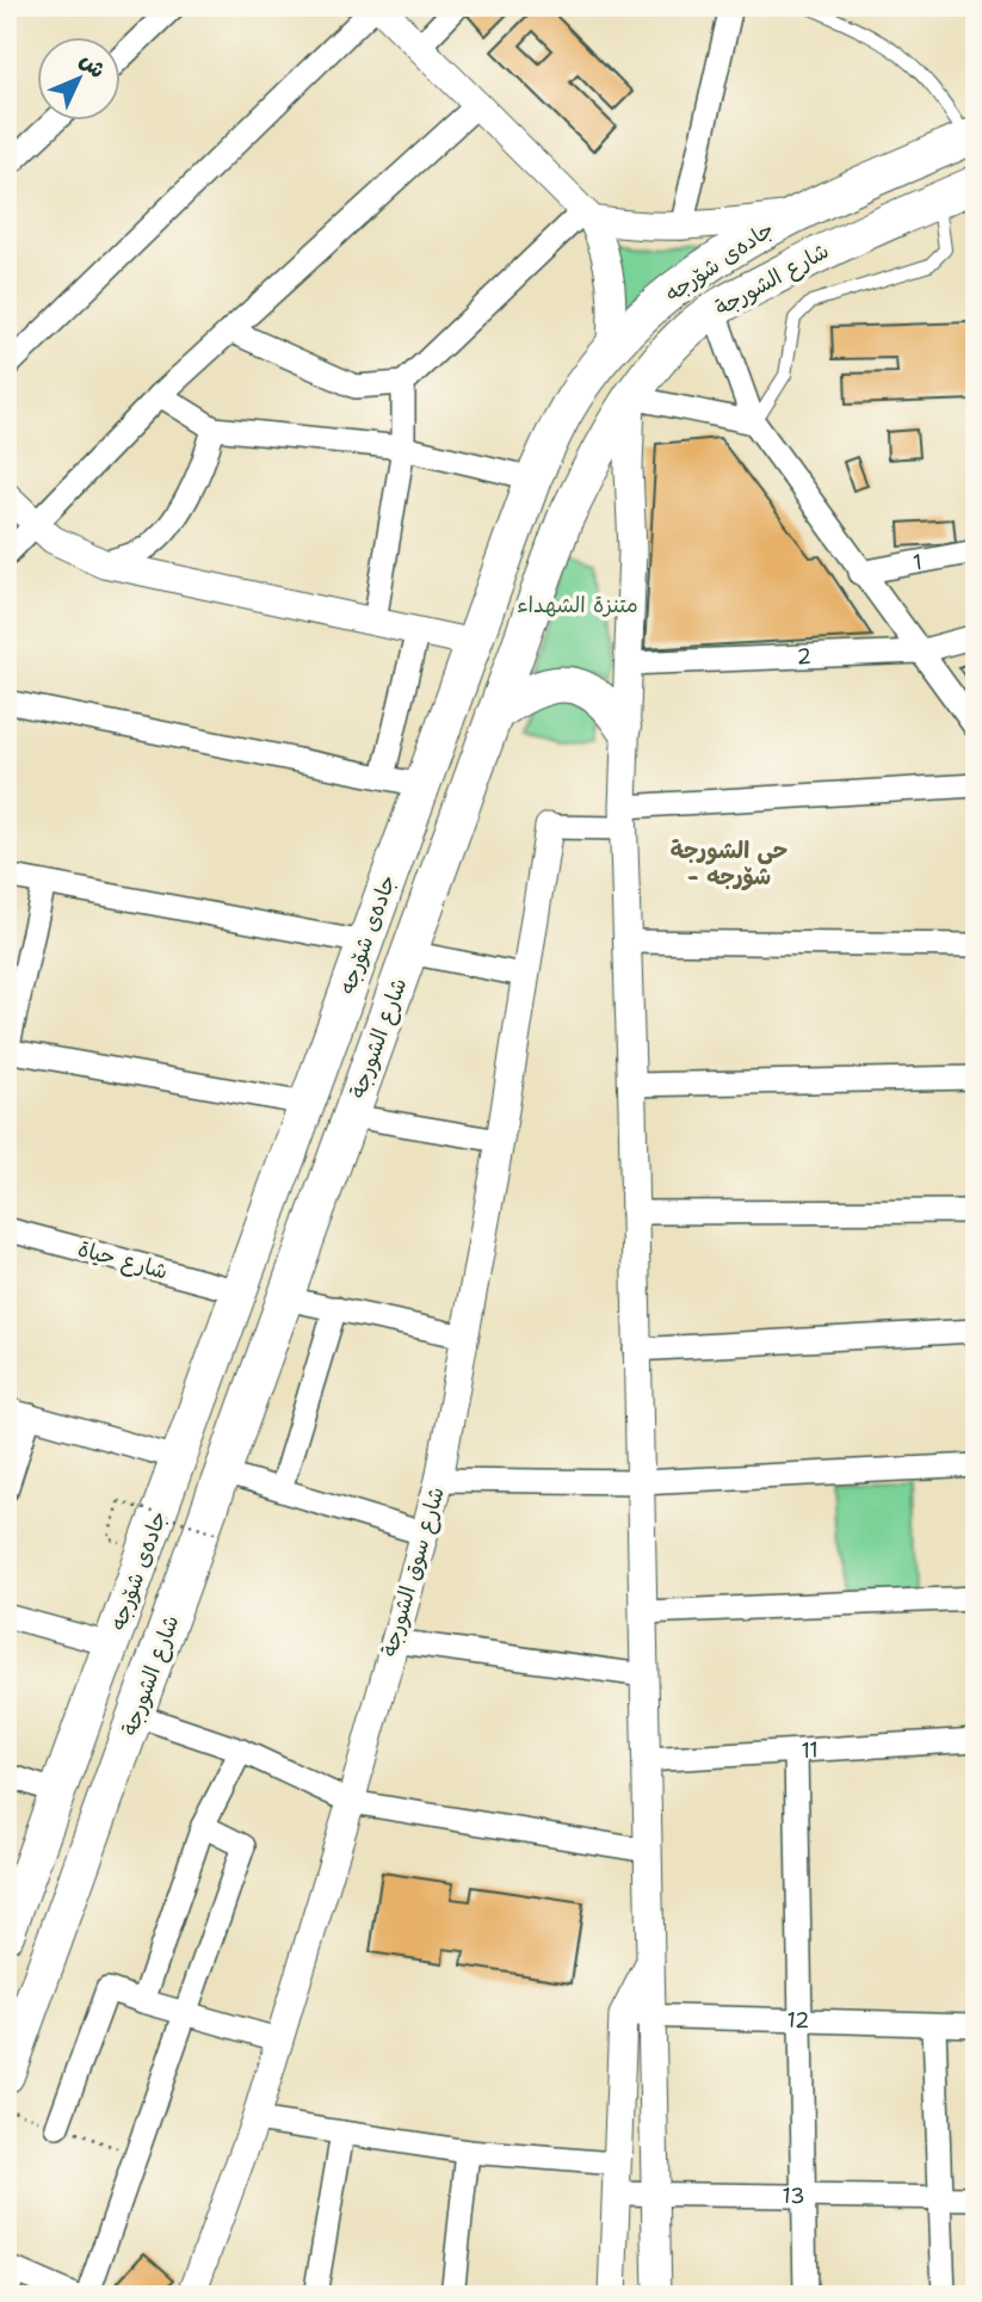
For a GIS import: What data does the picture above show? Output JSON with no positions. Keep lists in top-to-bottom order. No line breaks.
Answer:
{"streets":{"main road":["جادەی شۆرجە","شارع الشورجة"],"street":["1","2","شارع حياة","شارع سوق الشورجة","11","12","13"]},"crossings":[["جادەی شۆرجە","شارع حياة"]],"districts":["حي الشورجة - شۆرجە"],"parks":["متنزة الشهداء"],"north":"top right"}
